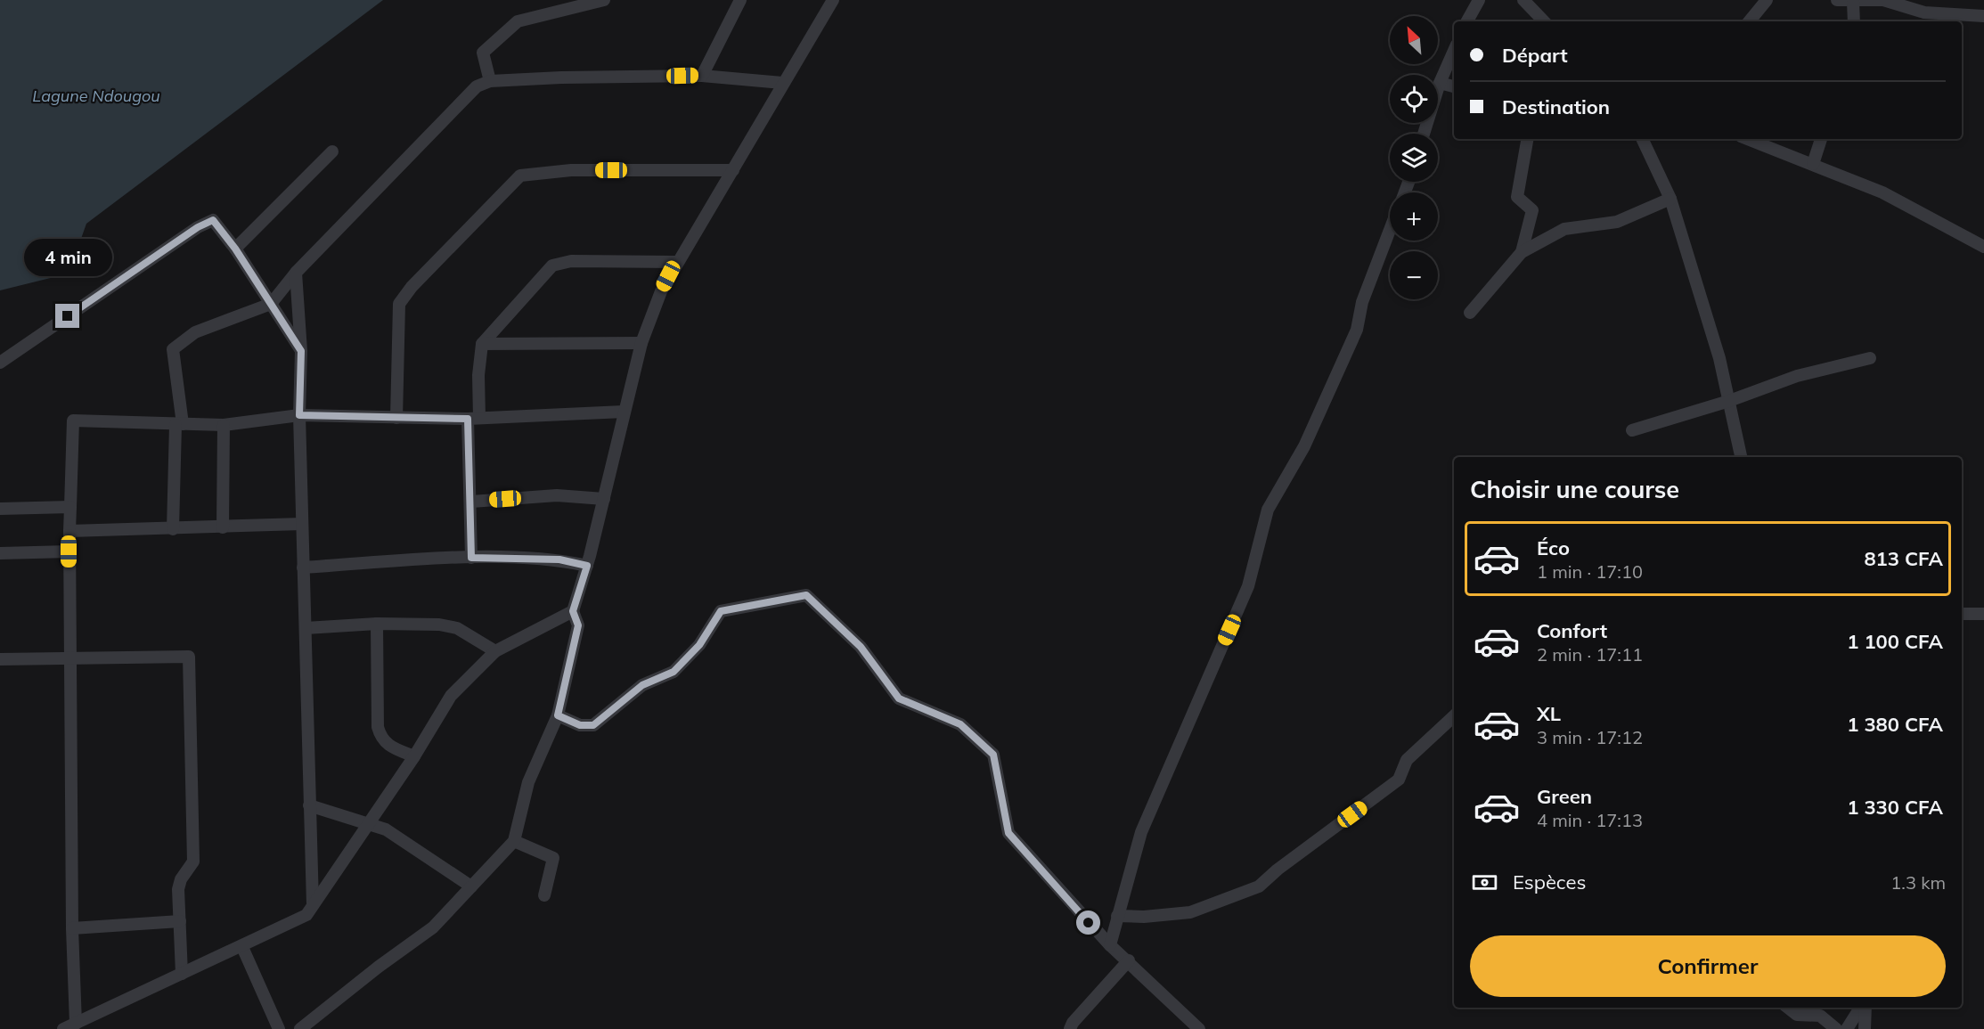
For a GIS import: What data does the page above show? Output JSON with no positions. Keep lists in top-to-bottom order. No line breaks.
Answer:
{"water":["Lagune Ndougou"],"north":"top left","page":{"map_buttons":["+","−"],"banner":["Départ","Destination"],"bubble":"4 min","heading":"Choisir une course","list":[{"name":"Éco","note":"1 min · 17:10","value":"813 CFA"},{"name":"Confort","note":"2 min · 17:11","value":"1 100 CFA"},{"name":"XL","note":"3 min · 17:12","value":"1 380 CFA"},{"name":"Green","note":"4 min · 17:13","value":"1 330 CFA"}],"pay":["Espèces","1.3 km"],"buttons":"Confirmer"}}
